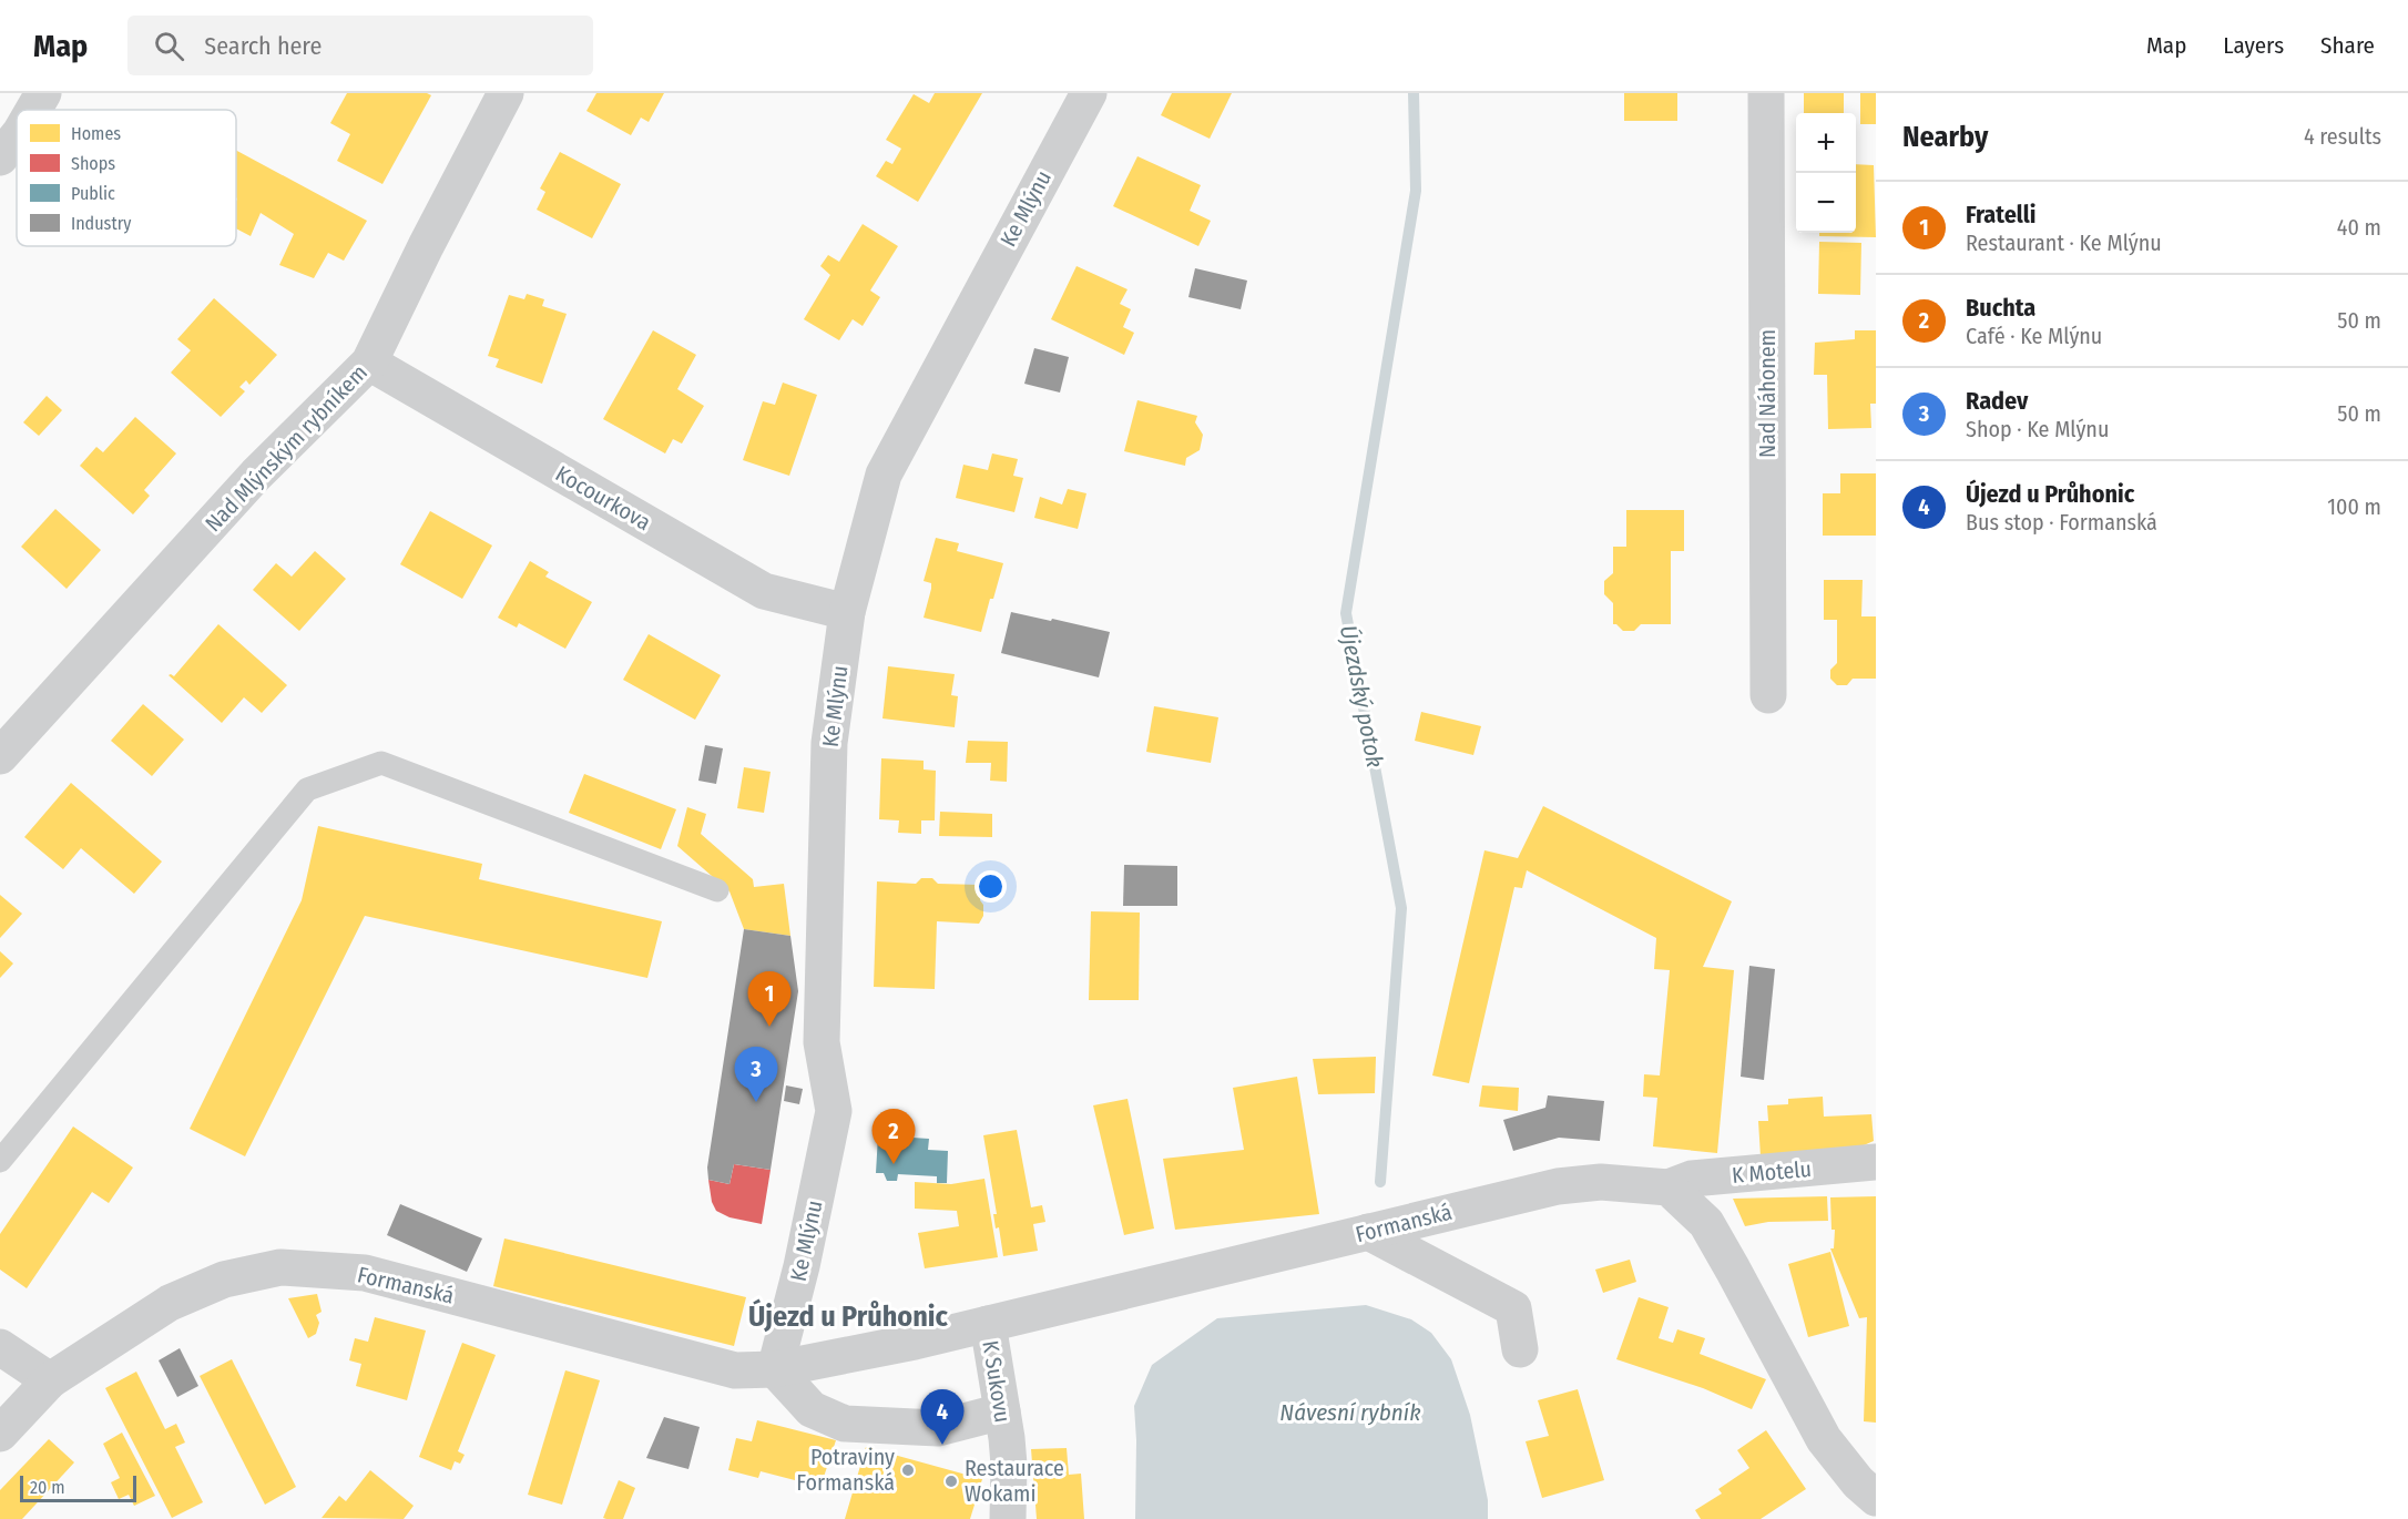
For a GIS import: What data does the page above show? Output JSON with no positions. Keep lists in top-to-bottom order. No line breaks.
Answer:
{"streets":{"street":["Ke Mlýnu","Nad Náhonem","Nad Mlýnským rybníkem","Kocourkova","K Motelu","Formanská","K Sukovu"]},"crossings":[["Ke Mlýnu","Kocourkova"],["Ke Mlýnu","Formanská"],["Nad Mlýnským rybníkem","Kocourkova"],["K Motelu","Formanská"],["Formanská","K Sukovu"]],"districts":["Újezd u Průhonic"],"water":["Újezdský potok","Návesní rybník"],"places":["Potraviny Formanská","Restaurace Wokami"],"legend":["Homes","Shops","Public","Industry"],"scale_bar":"20 m","page":{"header":"Map","search":"Search here","nav":["Map","Layers","Share"],"heading":["Nearby","4 results"],"map_buttons":["+","−"],"list":[{"mark":"1","name":"Fratelli","note":"Restaurant · Ke Mlýnu","value":"40 m"},{"mark":"2","name":"Buchta","note":"Café · Ke Mlýnu","value":"50 m"},{"mark":"3","name":"Radev","note":"Shop · Ke Mlýnu","value":"50 m"},{"mark":"4","name":"Újezd u Průhonic","note":"Bus stop · Formanská","value":"100 m"}],"pins":["1","3","2","4"],"scale":"20 m"}}
